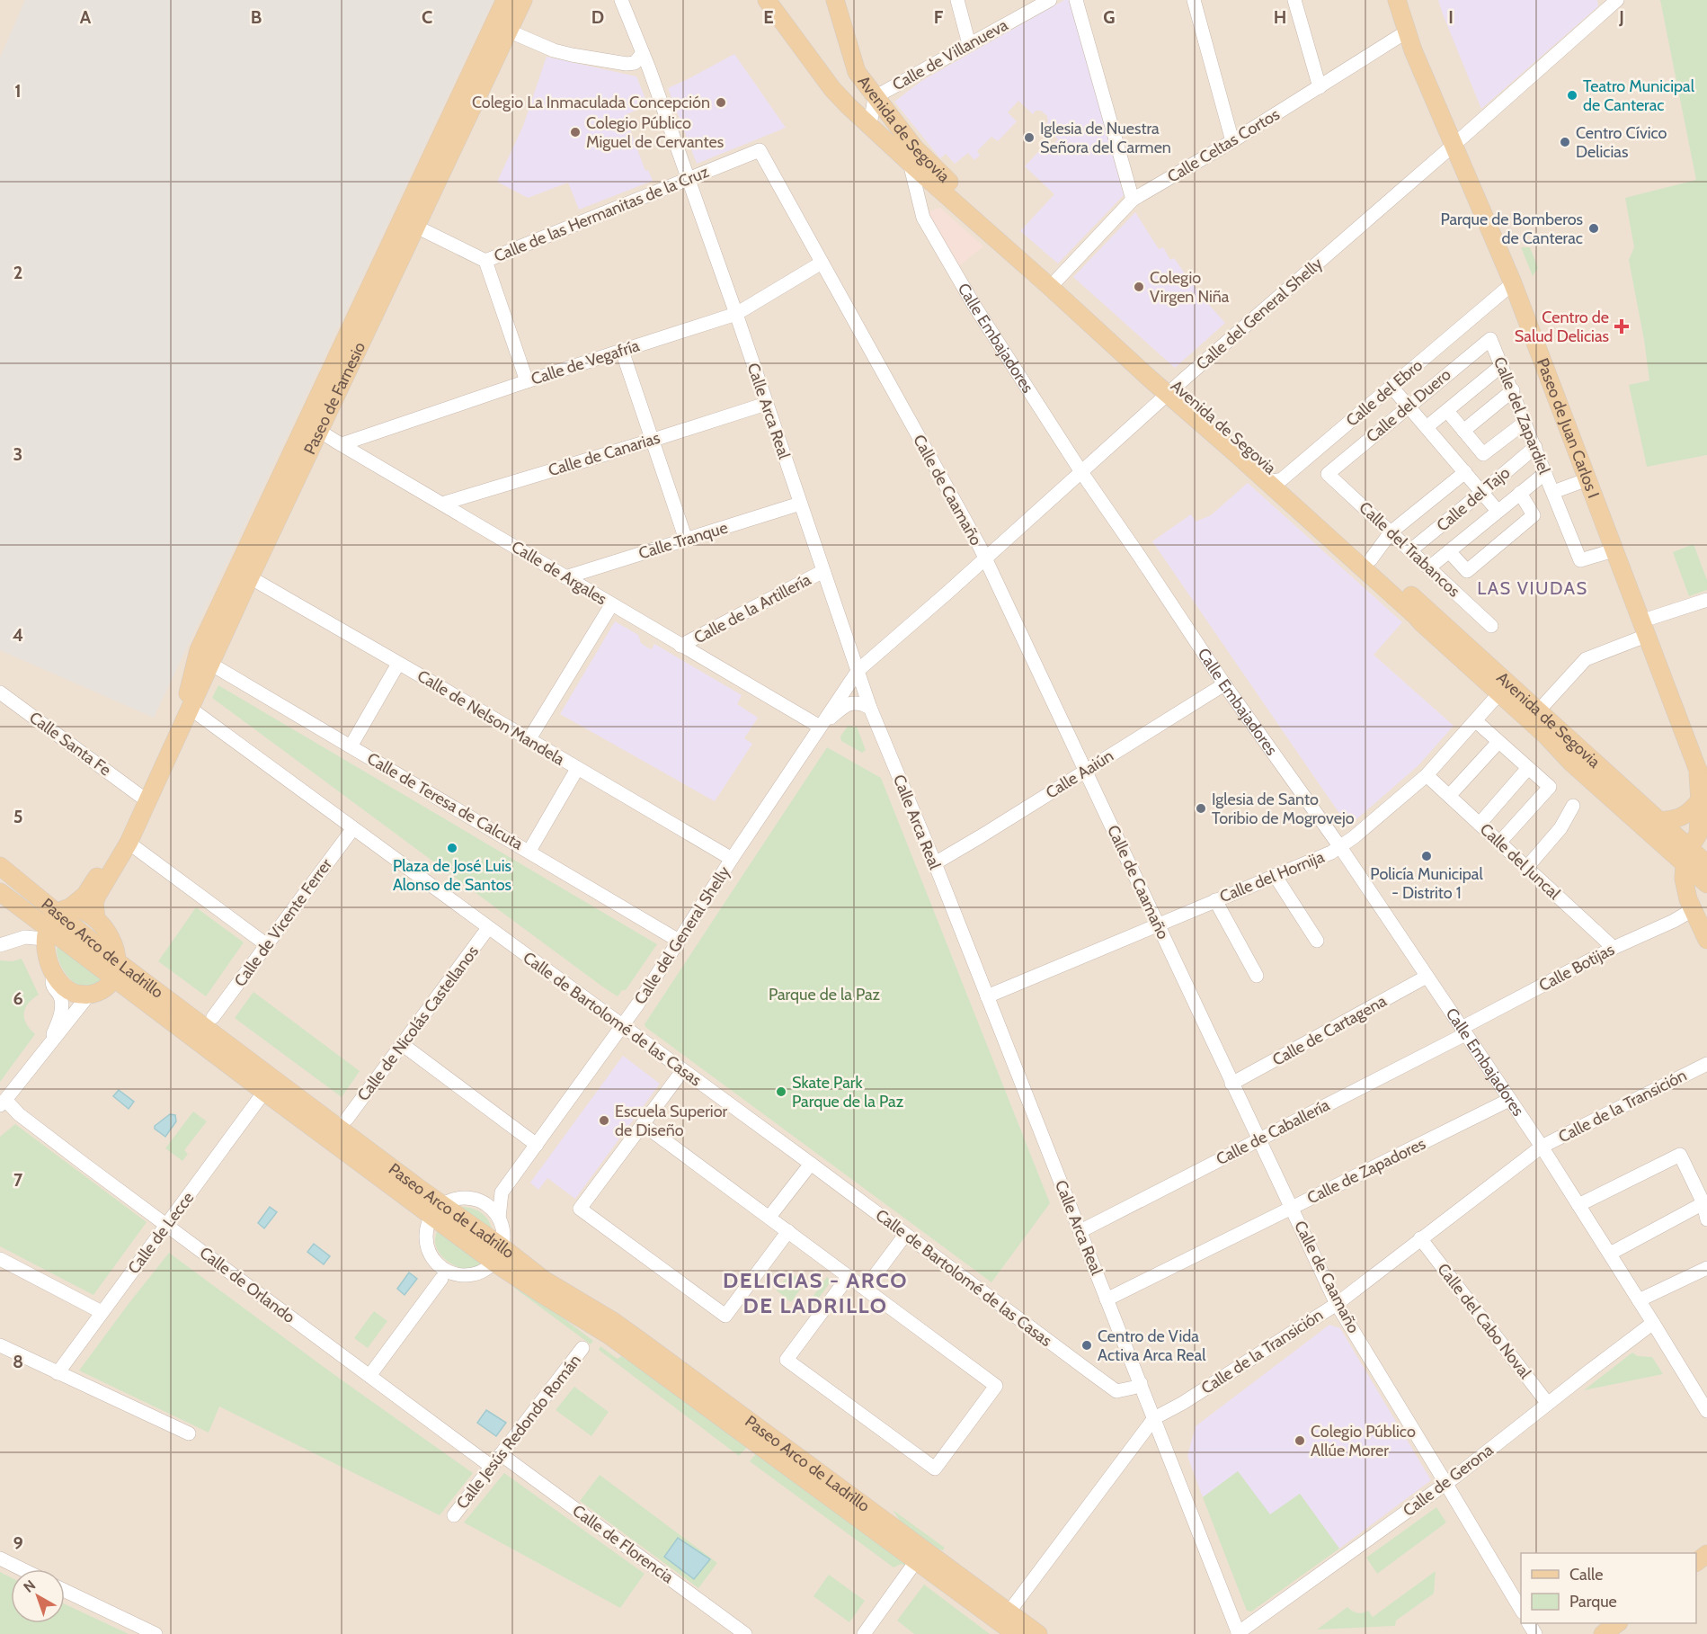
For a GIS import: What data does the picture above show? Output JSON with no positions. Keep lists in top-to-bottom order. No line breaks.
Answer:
{"streets":{"main road":["Avenida de Segovia","Paseo de Farnesio","Paseo de Juan Carlos I","Paseo Arco de Ladrillo"],"street":["Calle de Villanueva","Calle Celtas Cortos","Calle de las Hermanitas de la Cruz","Calle del General Shelly","Calle Embajadores","Calle de Vegafría","Calle del Ebro","Calle del Duero","Calle Arca Real","Calle del Zapardiel","Calle de Canarias","Calle de Caamaño","Calle del Tajo","Calle Tranque","Calle del Trabancos","Calle de Argales","Calle de la Artillería","Calle de Nelson Mandela","Calle Santa Fe","Calle Aaiún","Calle de Teresa de Calcuta","Calle del Juncal","Calle del Hornija","Calle de Vicente Ferrer","Calle Botijas","Calle de Bartolomé de las Casas","Calle de Nicolás Castellanos","Calle de Cartagena","Calle de la Transición","Calle de Caballería","Calle de Zapadores","Calle de Lecce","Calle de Orlando","Calle del Cabo Noval","Calle Jesús Redondo Román","Calle de Gerona","Calle de Florencia"]},"crossings":[["Calle de Villanueva","Avenida de Segovia"],["Avenida de Segovia","Calle Celtas Cortos"],["Avenida de Segovia","Calle del General Shelly"],["Avenida de Segovia","Calle Embajadores"],["Avenida de Segovia","Calle del Ebro"],["Avenida de Segovia","Paseo de Juan Carlos I"],["Avenida de Segovia","Calle del Hornija"],["Calle Celtas Cortos","Paseo de Juan Carlos I"],["Calle de las Hermanitas de la Cruz","Paseo de Farnesio"],["Calle de las Hermanitas de la Cruz","Calle Arca Real"],["Calle de las Hermanitas de la Cruz","Calle de Caamaño"],["Calle del General Shelly","Calle Embajadores"],["Calle del General Shelly","Calle Arca Real"],["Calle del General Shelly","Paseo de Juan Carlos I"],["Calle del General Shelly","Calle de Caamaño"],["Calle del General Shelly","Calle de Argales"],["Calle del General Shelly","Calle de Nelson Mandela"],["Calle del General Shelly","Calle de Teresa de Calcuta"],["Calle del General Shelly","Calle de Bartolomé de las Casas"],["Calle Embajadores","Calle Aaiún"],["Calle Embajadores","Calle del Hornija"],["Calle Embajadores","Calle Botijas"],["Calle Embajadores","Calle de Cartagena"],["Calle Embajadores","Calle de la Transición"],["Calle Embajadores","Calle de Caballería"],["Calle Embajadores","Calle de Zapadores"],["Calle Embajadores","Calle de Gerona"],["Calle de Vegafría","Calle Arca Real"],["Calle de Vegafría","Calle de Caamaño"],["Calle de Vegafría","Calle de Argales"],["Calle del Ebro","Paseo de Juan Carlos I"],["Paseo de Farnesio","Calle de Argales"],["Paseo de Farnesio","Calle de Nelson Mandela"],["Paseo de Farnesio","Calle Santa Fe"],["Paseo de Farnesio","Calle de Teresa de Calcuta"],["Paseo de Farnesio","Paseo Arco de Ladrillo"],["Paseo de Farnesio","Calle de Bartolomé de las Casas"],["Calle del Duero","Calle del Zapardiel"],["Calle del Duero","Calle del Trabancos"],["Calle Arca Real","Calle de Canarias"],["Calle Arca Real","Calle Tranque"],["Calle Arca Real","Calle de la Artillería"],["Calle Arca Real","Calle Aaiún"],["Calle Arca Real","Calle del Hornija"],["Calle Arca Real","Calle de Bartolomé de las Casas"],["Calle Arca Real","Calle de la Transición"],["Calle Arca Real","Calle de Caballería"],["Calle Arca Real","Calle de Zapadores"],["Calle Arca Real","Calle de Gerona"],["Calle del Zapardiel","Paseo de Juan Carlos I"],["Calle del Zapardiel","Calle del Tajo"],["Paseo de Juan Carlos I","Calle Botijas"],["Calle de Canarias","Calle de Argales"],["Calle de Caamaño","Calle Aaiún"],["Calle de Caamaño","Calle del Hornija"],["Calle de Caamaño","Calle de Cartagena"],["Calle de Caamaño","Calle de la Transición"],["Calle de Caamaño","Calle de Caballería"],["Calle de Caamaño","Calle de Zapadores"],["Calle de Caamaño","Calle de Gerona"],["Calle del Tajo","Calle del Trabancos"],["Calle Tranque","Calle de Argales"],["Calle de Argales","Calle de la Artillería"],["Calle del Juncal","Calle del Hornija"],["Calle del Juncal","Calle Botijas"],["Calle de Vicente Ferrer","Calle de Bartolomé de las Casas"],["Paseo Arco de Ladrillo","Calle de la Transición"],["Paseo Arco de Ladrillo","Calle de Lecce"],["Calle Botijas","Calle de Caballería"],["Calle de Bartolomé de las Casas","Calle de Nicolás Castellanos"],["Calle de la Transición","Calle del Cabo Noval"],["Calle de Lecce","Calle de Orlando"],["Calle de Orlando","Calle Jesús Redondo Román"],["Calle del Cabo Noval","Calle de Gerona"],["Calle Jesús Redondo Román","Calle de Florencia"]],"districts":["LAS VIUDAS","DELICIAS - ARCO DE LADRILLO"],"parks":["Parque de la Paz"],"places":{"other":["Teatro Municipal de Canterac","Colegio La Inmaculada Concepción","Colegio Público Miguel de Cervantes","Iglesia de Nuestra Señora del Carmen","Centro Cívico Delicias","Parque de Bomberos de Canterac","Colegio Virgen Niña","Iglesia de Santo Toribio de Mogrovejo","Plaza de José Luis Alonso de Santos","Policía Municipal - Distrito 1","Skate Park Parque de la Paz","Escuela Superior de Diseño","Centro de Vida Activa Arca Real","Colegio Público Allúe Morer"],"health":["Centro de Salud Delicias"]},"legend":["Calle","Parque"],"north":"top left","grid":{"columns":["A","B","C","D","E","F","G","H","I","J"],"rows":["1","2","3","4","5","6","7","8","9"]}}
